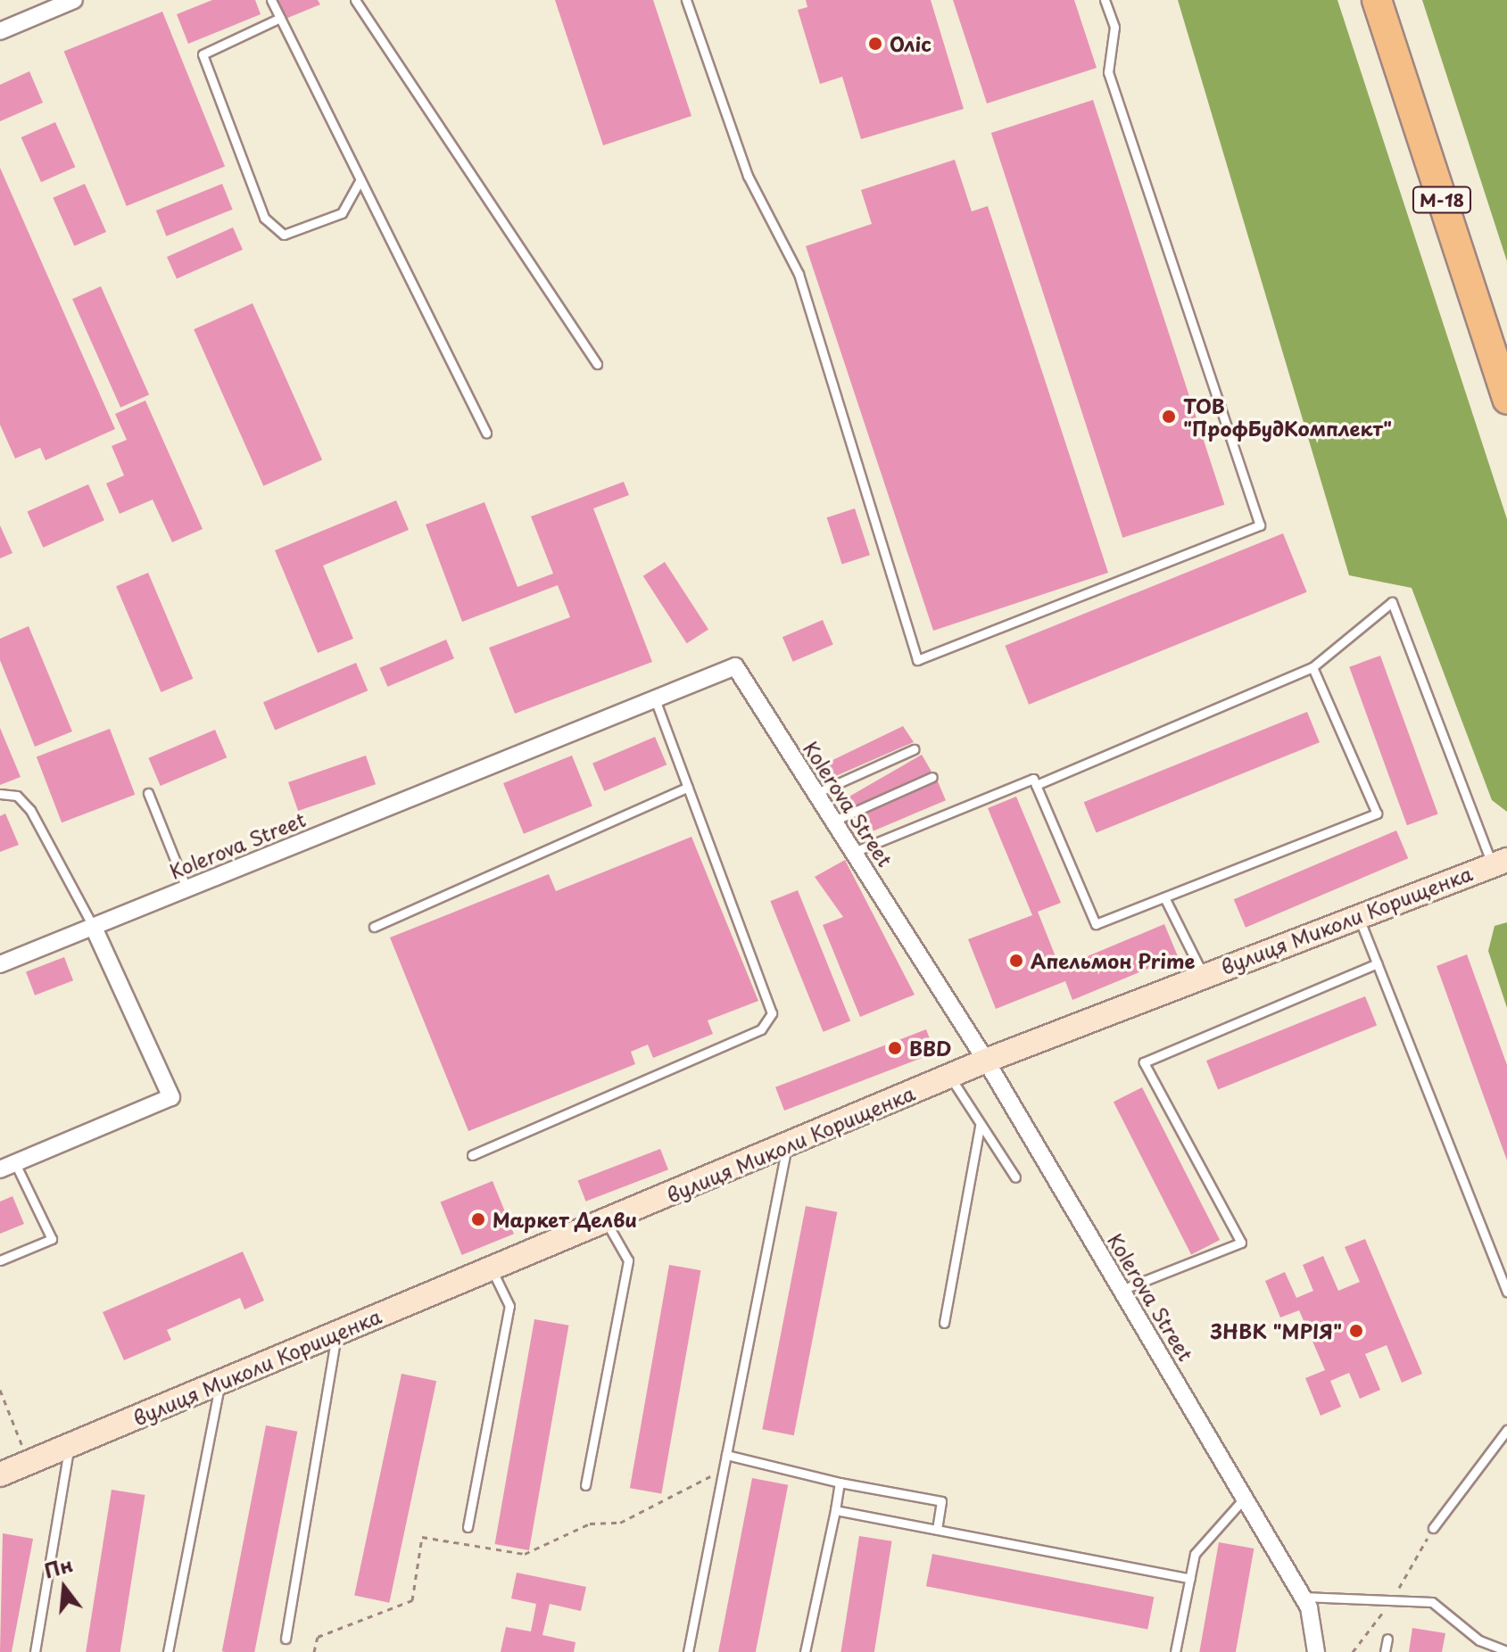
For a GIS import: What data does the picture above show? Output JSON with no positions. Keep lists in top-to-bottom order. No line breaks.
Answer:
{"streets":{"highway":["М-18"],"street":["Kolerova Street","вулиця Миколи Корищенка"]},"crossings":[["Kolerova Street","вулиця Миколи Корищенка"]],"places":["Оліс","ТОВ \"ПрофБудКомплект\"","Апельмон Prime","BBD","Маркет Делви","ЗНВК \"МРІЯ\""],"north":"top"}
